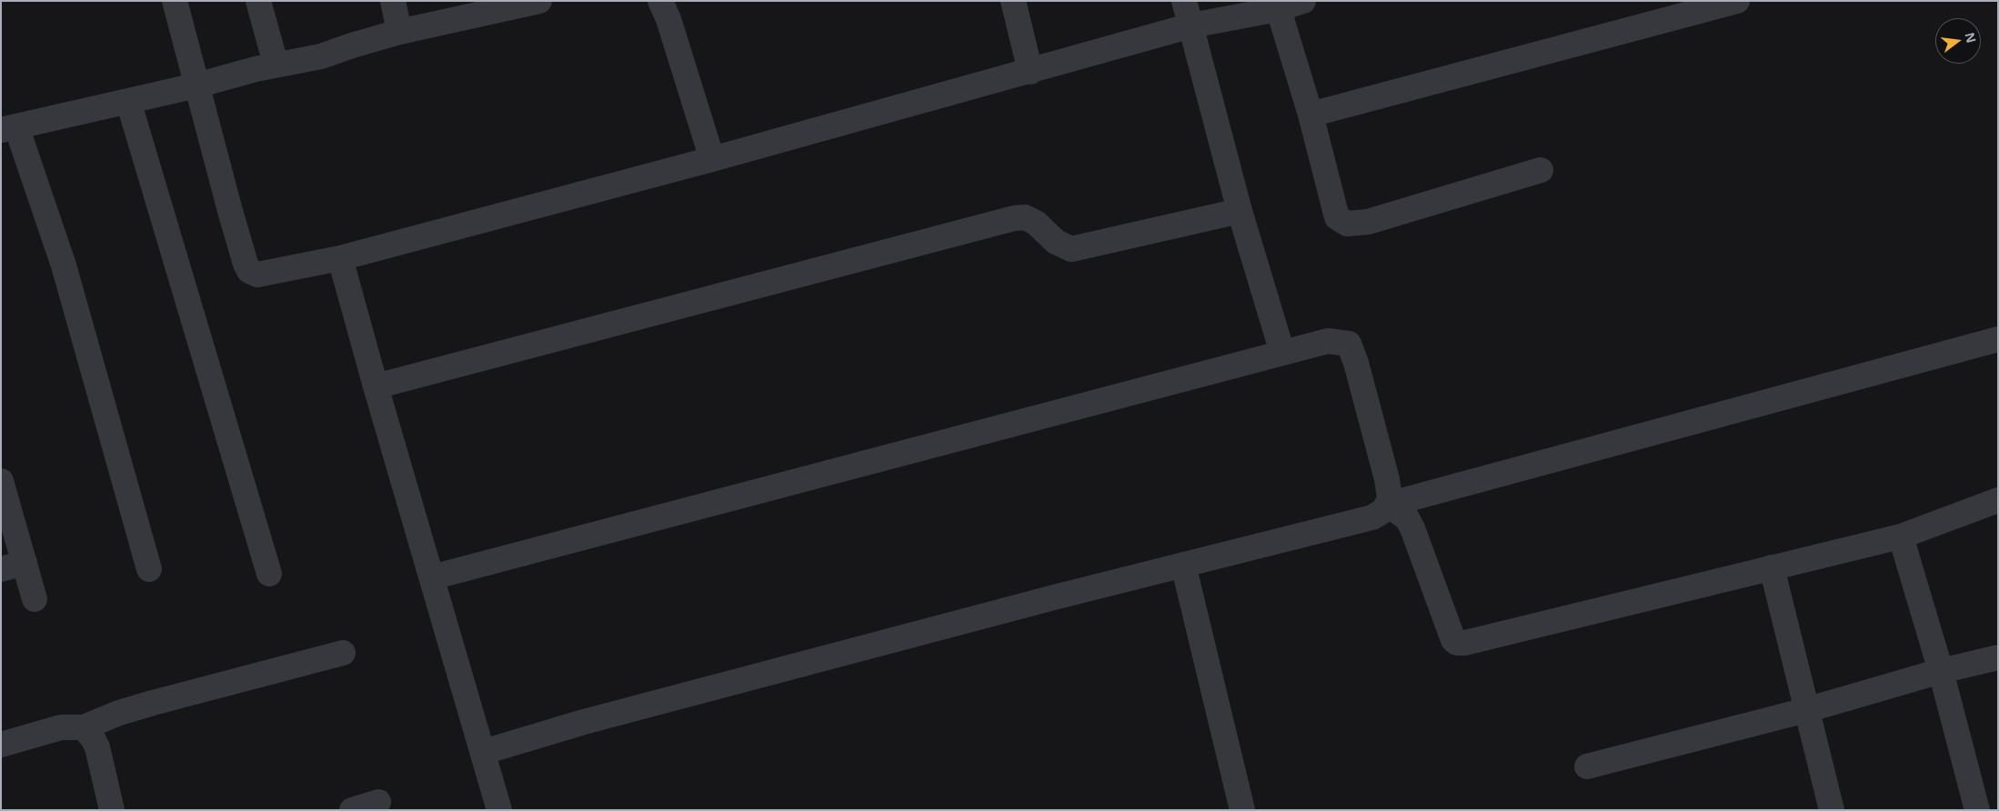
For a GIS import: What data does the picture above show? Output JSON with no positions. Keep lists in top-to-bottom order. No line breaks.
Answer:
{"north":"right"}
